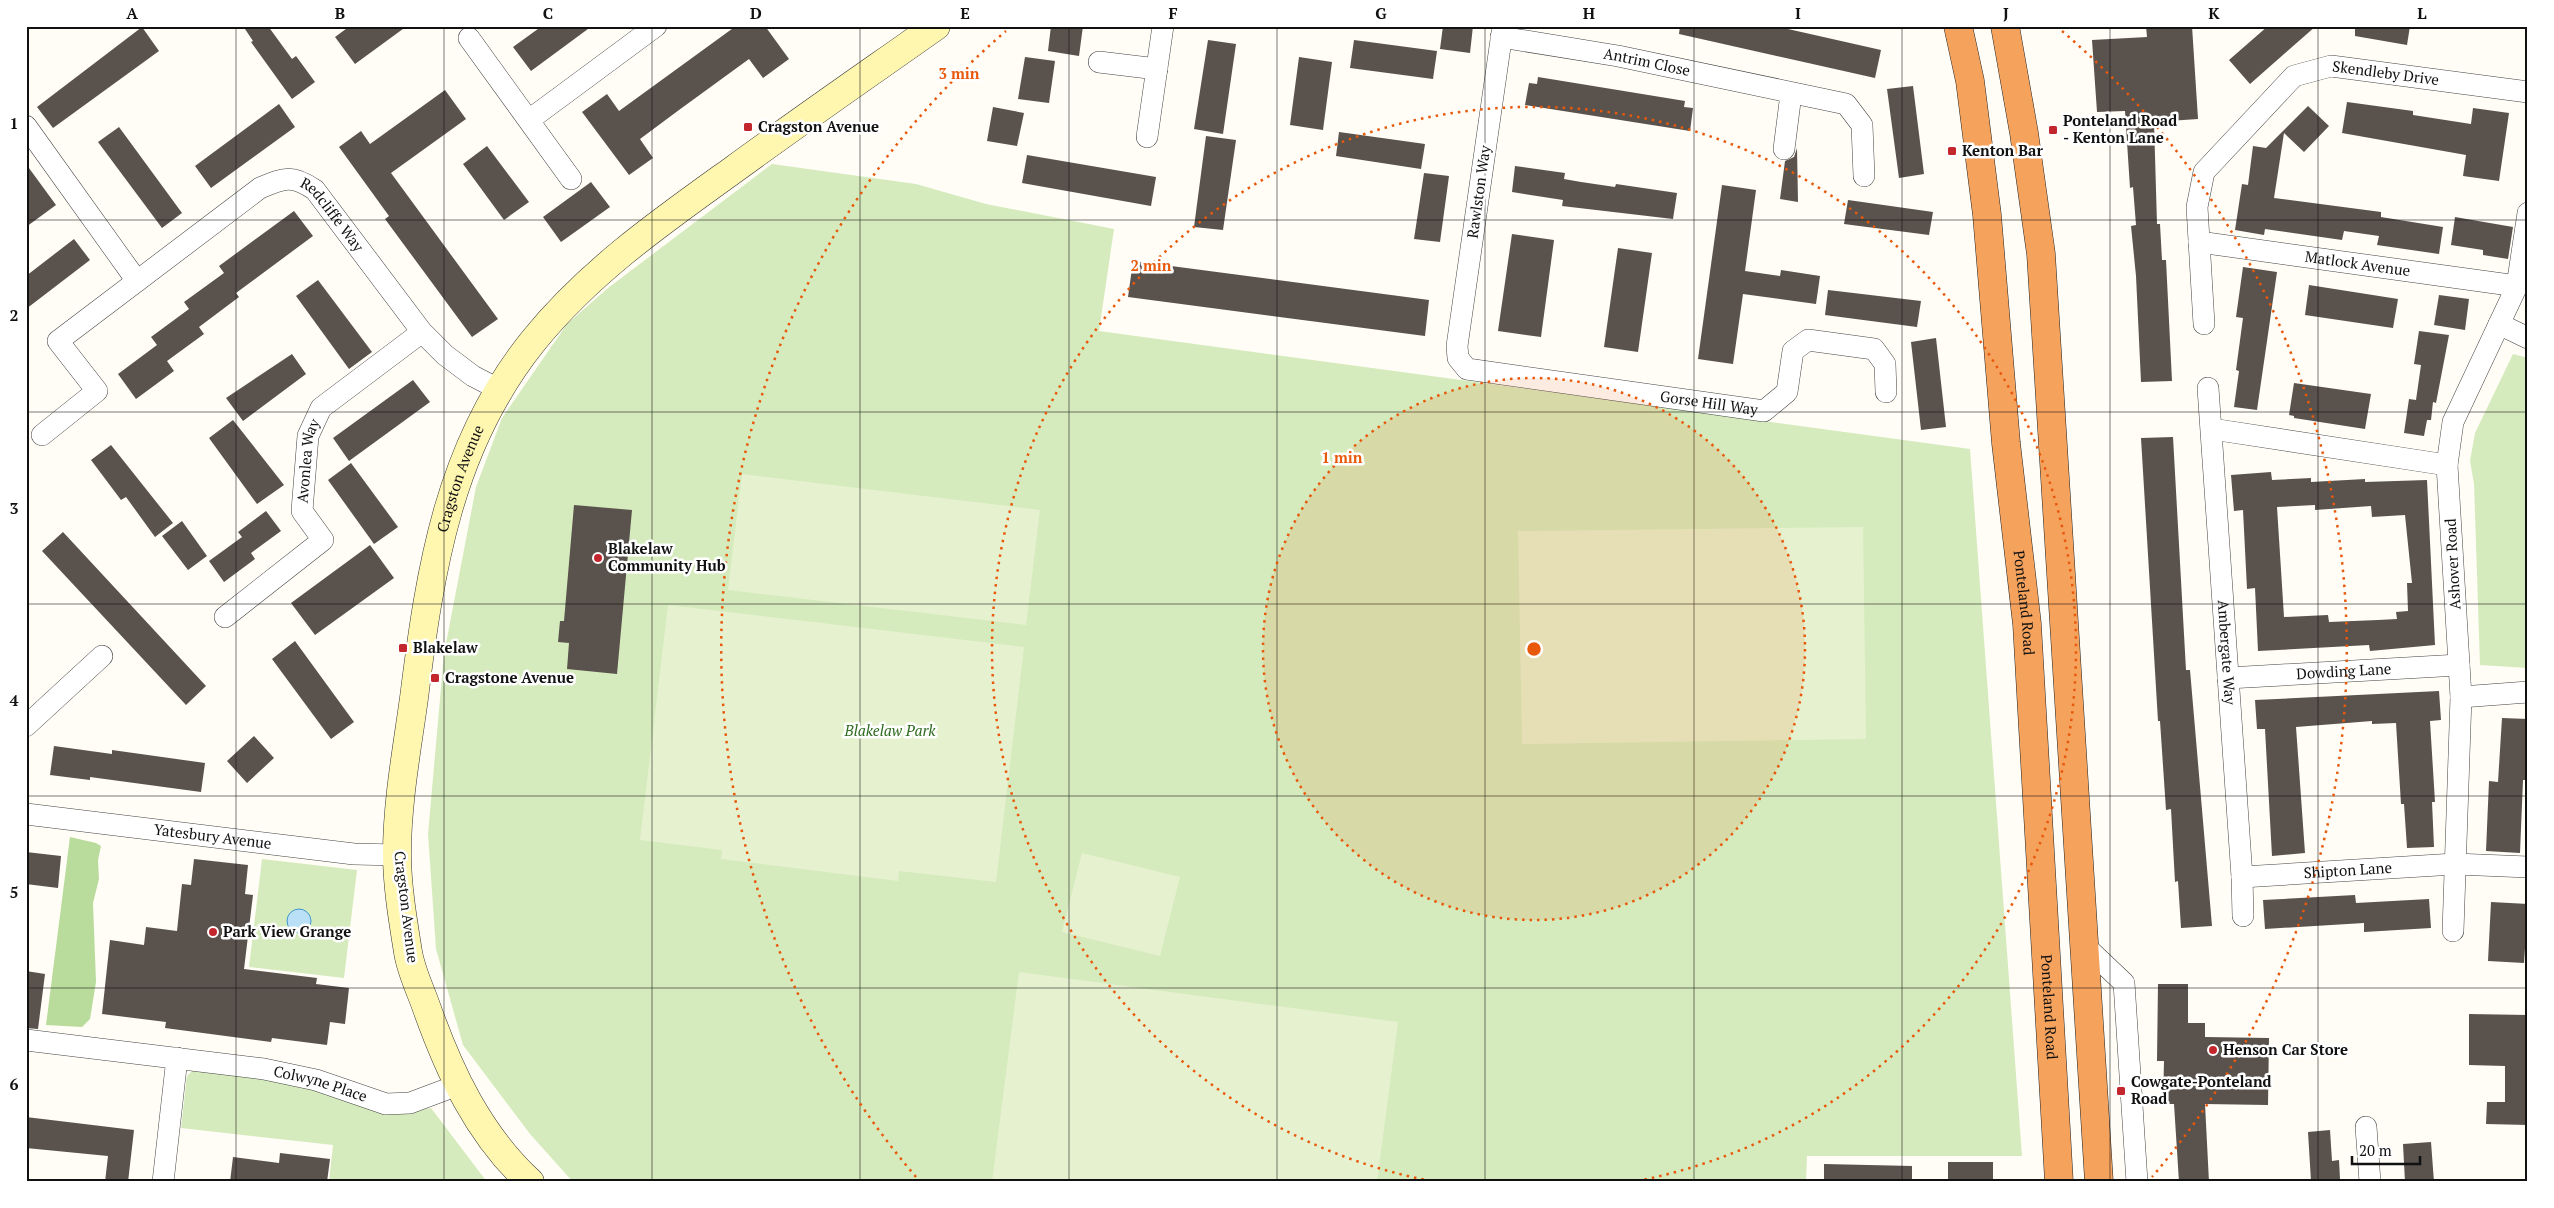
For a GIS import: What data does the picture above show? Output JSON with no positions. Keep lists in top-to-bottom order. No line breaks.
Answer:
{"streets":{"highway":["Ponteland Road"],"street":["Antrim Close","Skendleby Drive","Rawlston Way","Redcliffe Way","Matlock Avenue","Gorse Hill Way","Avonlea Way","Cragston Avenue","Ashover Road","Ambergate Way","Dowding Lane","Yatesbury Avenue","Shipton Lane","Colwyne Place"]},"crossings":[["Antrim Close","Rawlston Way"],["Skendleby Drive","Matlock Avenue"],["Rawlston Way","Gorse Hill Way"],["Redcliffe Way","Avonlea Way"],["Redcliffe Way","Cragston Avenue"],["Matlock Avenue","Ashover Road"],["Cragston Avenue","Yatesbury Avenue"],["Cragston Avenue","Colwyne Place"],["Ashover Road","Dowding Lane"],["Ashover Road","Shipton Lane"],["Ambergate Way","Dowding Lane"],["Ambergate Way","Shipton Lane"]],"parks":["Blakelaw Park"],"places":{"transit":["Cragston Avenue","Ponteland Road - Kenton Lane","Kenton Bar","Blakelaw","Cragstone Avenue","Cowgate-Ponteland Road"],"other":["Blakelaw Community Hub","Park View Grange","Henson Car Store"]},"scale_bar":"20 m","grid":{"columns":["A","B","C","D","E","F","G","H","I","J","K","L"],"rows":["1","2","3","4","5","6"]},"rings":["3 min","2 min","1 min"]}
